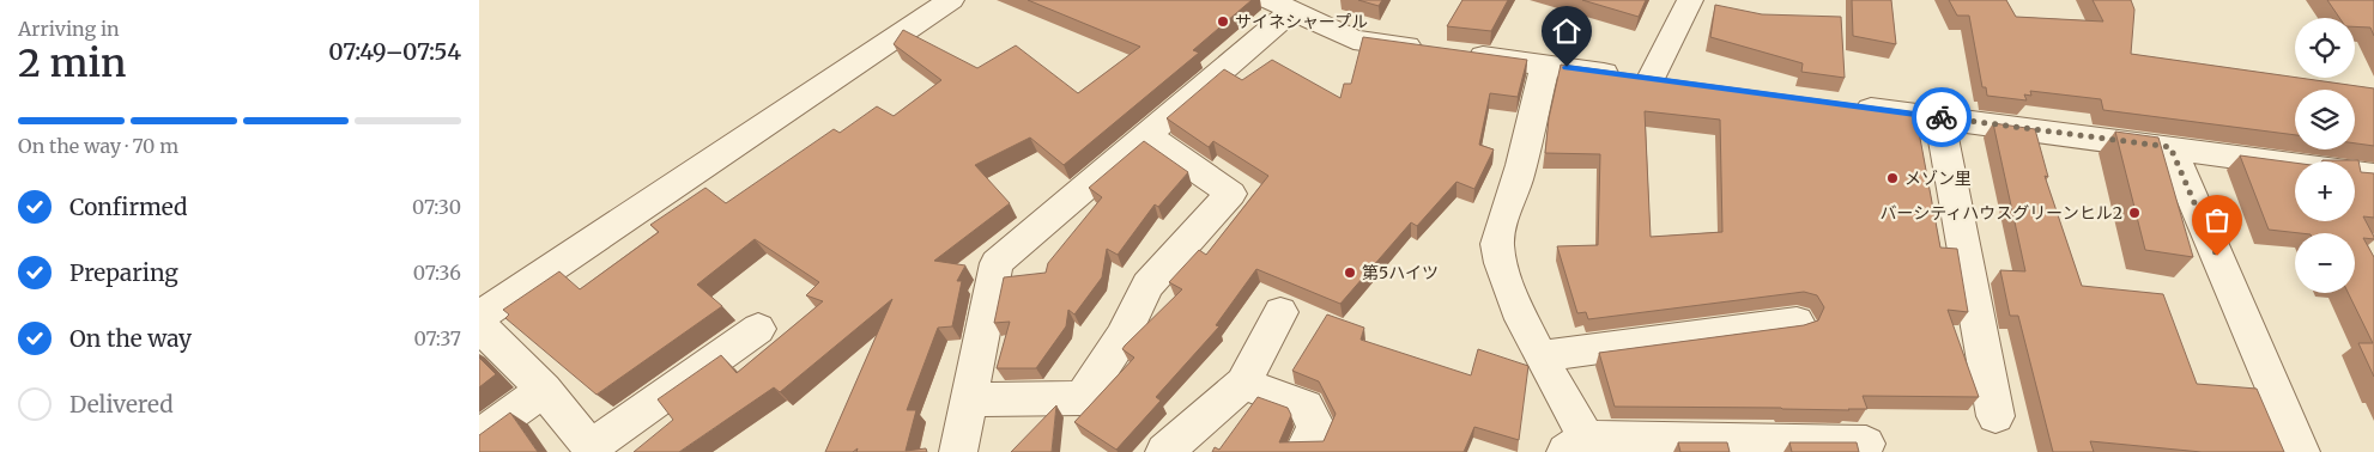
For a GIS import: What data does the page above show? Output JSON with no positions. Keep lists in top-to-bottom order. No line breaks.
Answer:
{"places":["サイネシャープル","メゾン里","バーシティハウスグリーンヒル2","第5ハイツ"],"page":{"heading":["2 min","Arriving in","07:49–07:54"],"map_buttons":["+","−"],"bar":"On the way · 70 m","list":[["Confirmed","07:30"],["Preparing","07:36"],["On the way","07:37"],"Delivered"]}}
